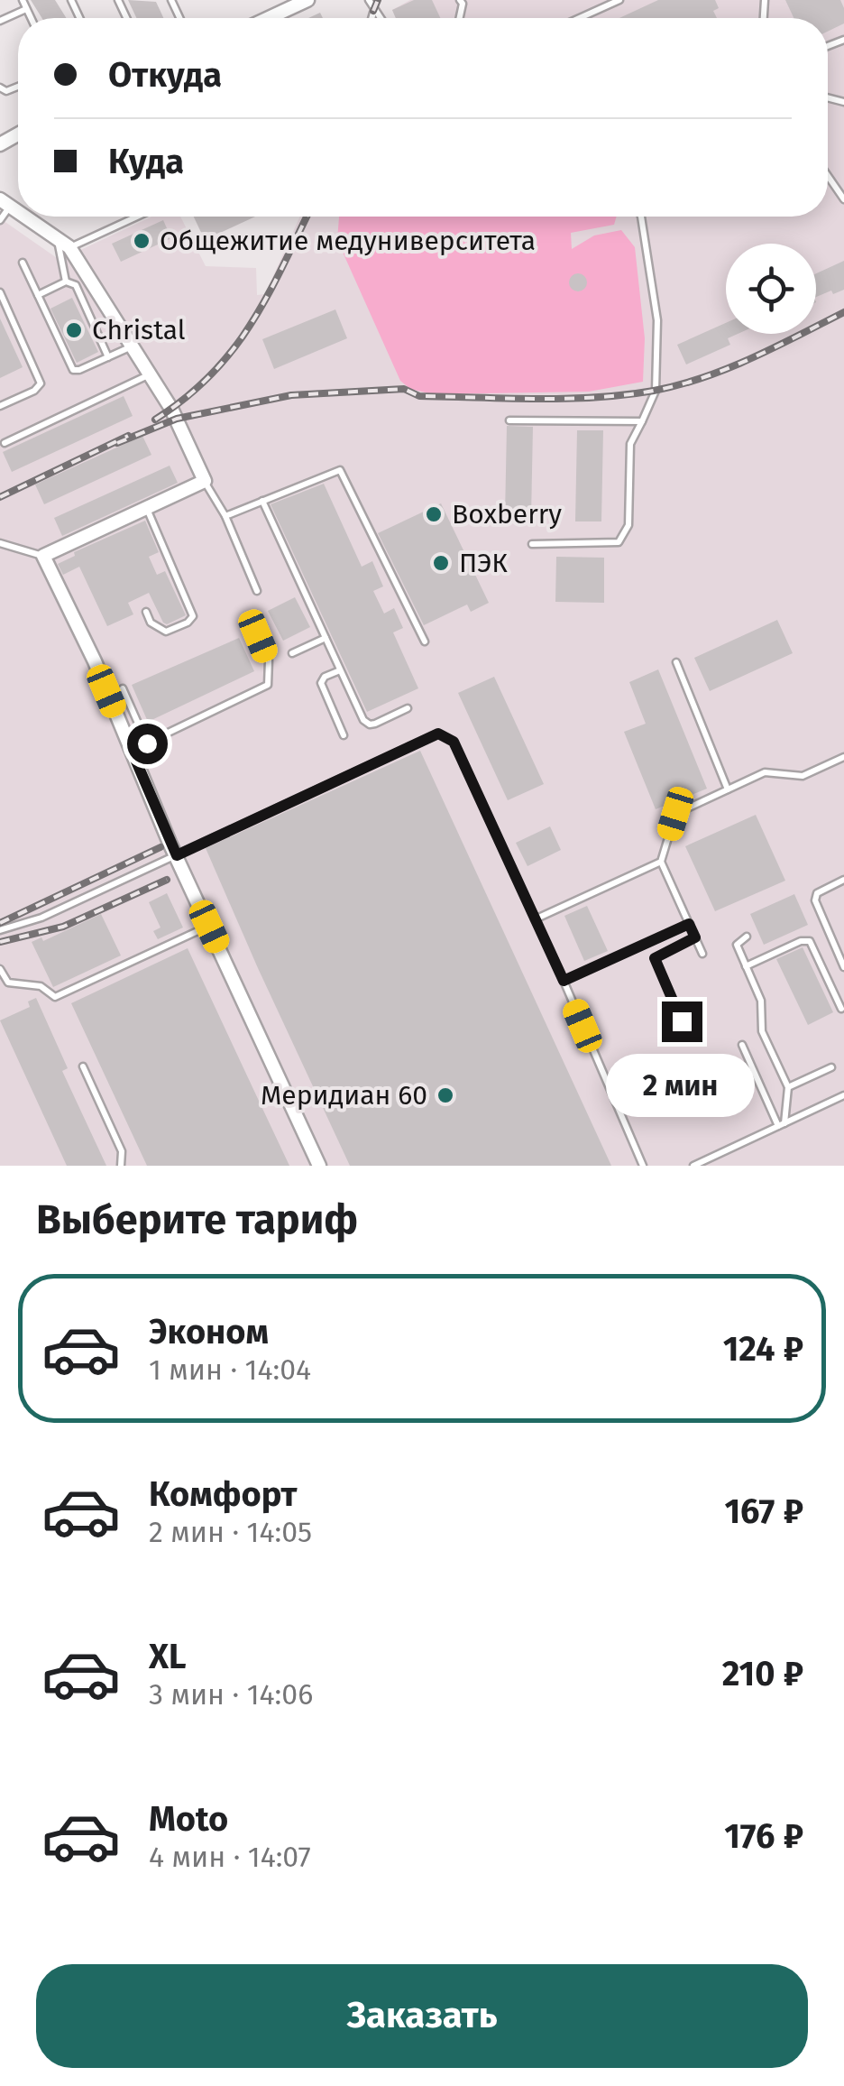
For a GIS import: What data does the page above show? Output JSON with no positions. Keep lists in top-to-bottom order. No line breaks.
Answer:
{"places":["Общежитие медуниверситета","Christal","Boxberry","ПЭК","Меридиан 60"],"page":{"banner":["Откуда","Куда"],"bubble":"2 мин","heading":"Выберите тариф","list":[{"name":"Эконом","note":"1 мин · 14:04","value":"124 ₽"},{"name":"Комфорт","note":"2 мин · 14:05","value":"167 ₽"},{"name":"XL","note":"3 мин · 14:06","value":"210 ₽"},{"name":"Moto","note":"4 мин · 14:07","value":"176 ₽"}],"buttons":"Заказать"}}
